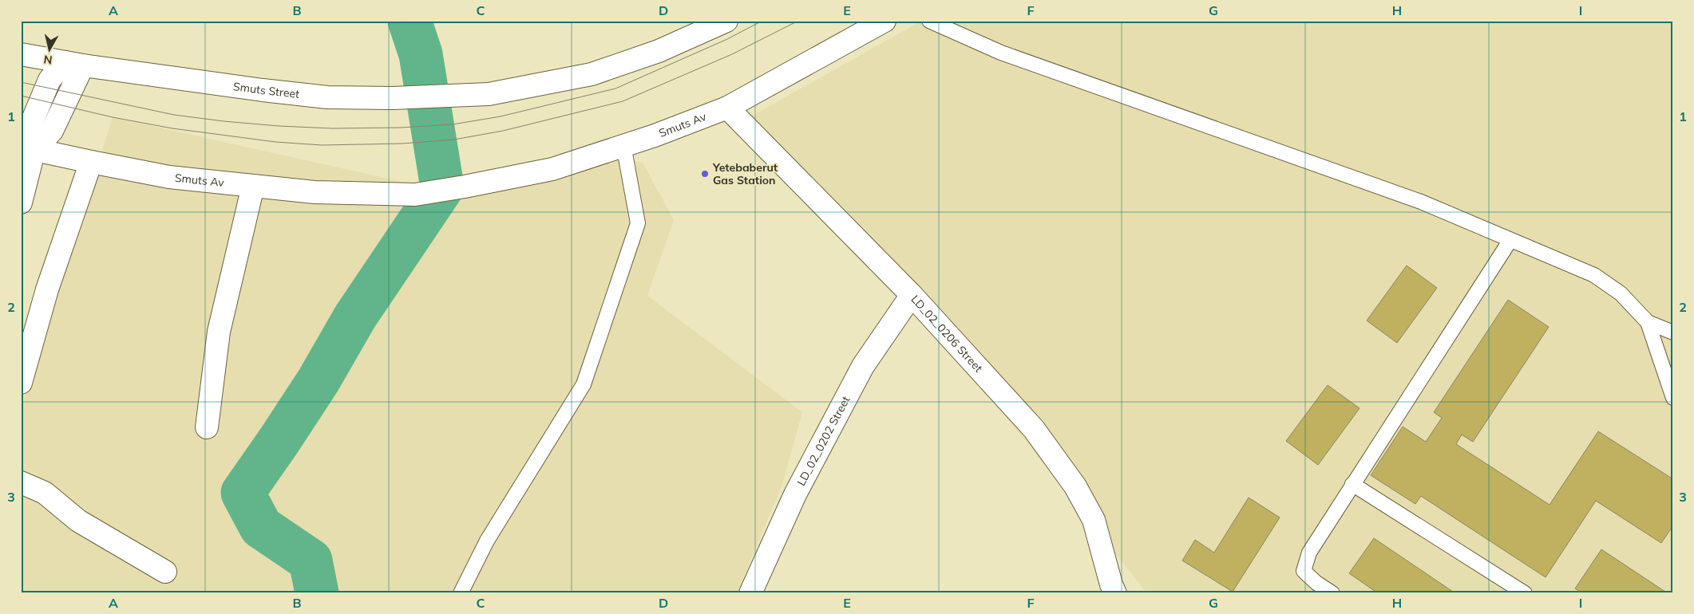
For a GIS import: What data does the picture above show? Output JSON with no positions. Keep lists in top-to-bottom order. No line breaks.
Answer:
{"streets":{"main road":["Smuts Street","Smuts Av","LD_02_0206 Street","LD_02_0202 Street"]},"crossings":[["Smuts Av","LD_02_0206 Street"],["LD_02_0206 Street","LD_02_0202 Street"]],"places":["Yetebaberut Gas Station"],"north":"bottom","grid":{"columns":["A","B","C","D","E","F","G","H","I"],"rows":["1","2","3"]}}
